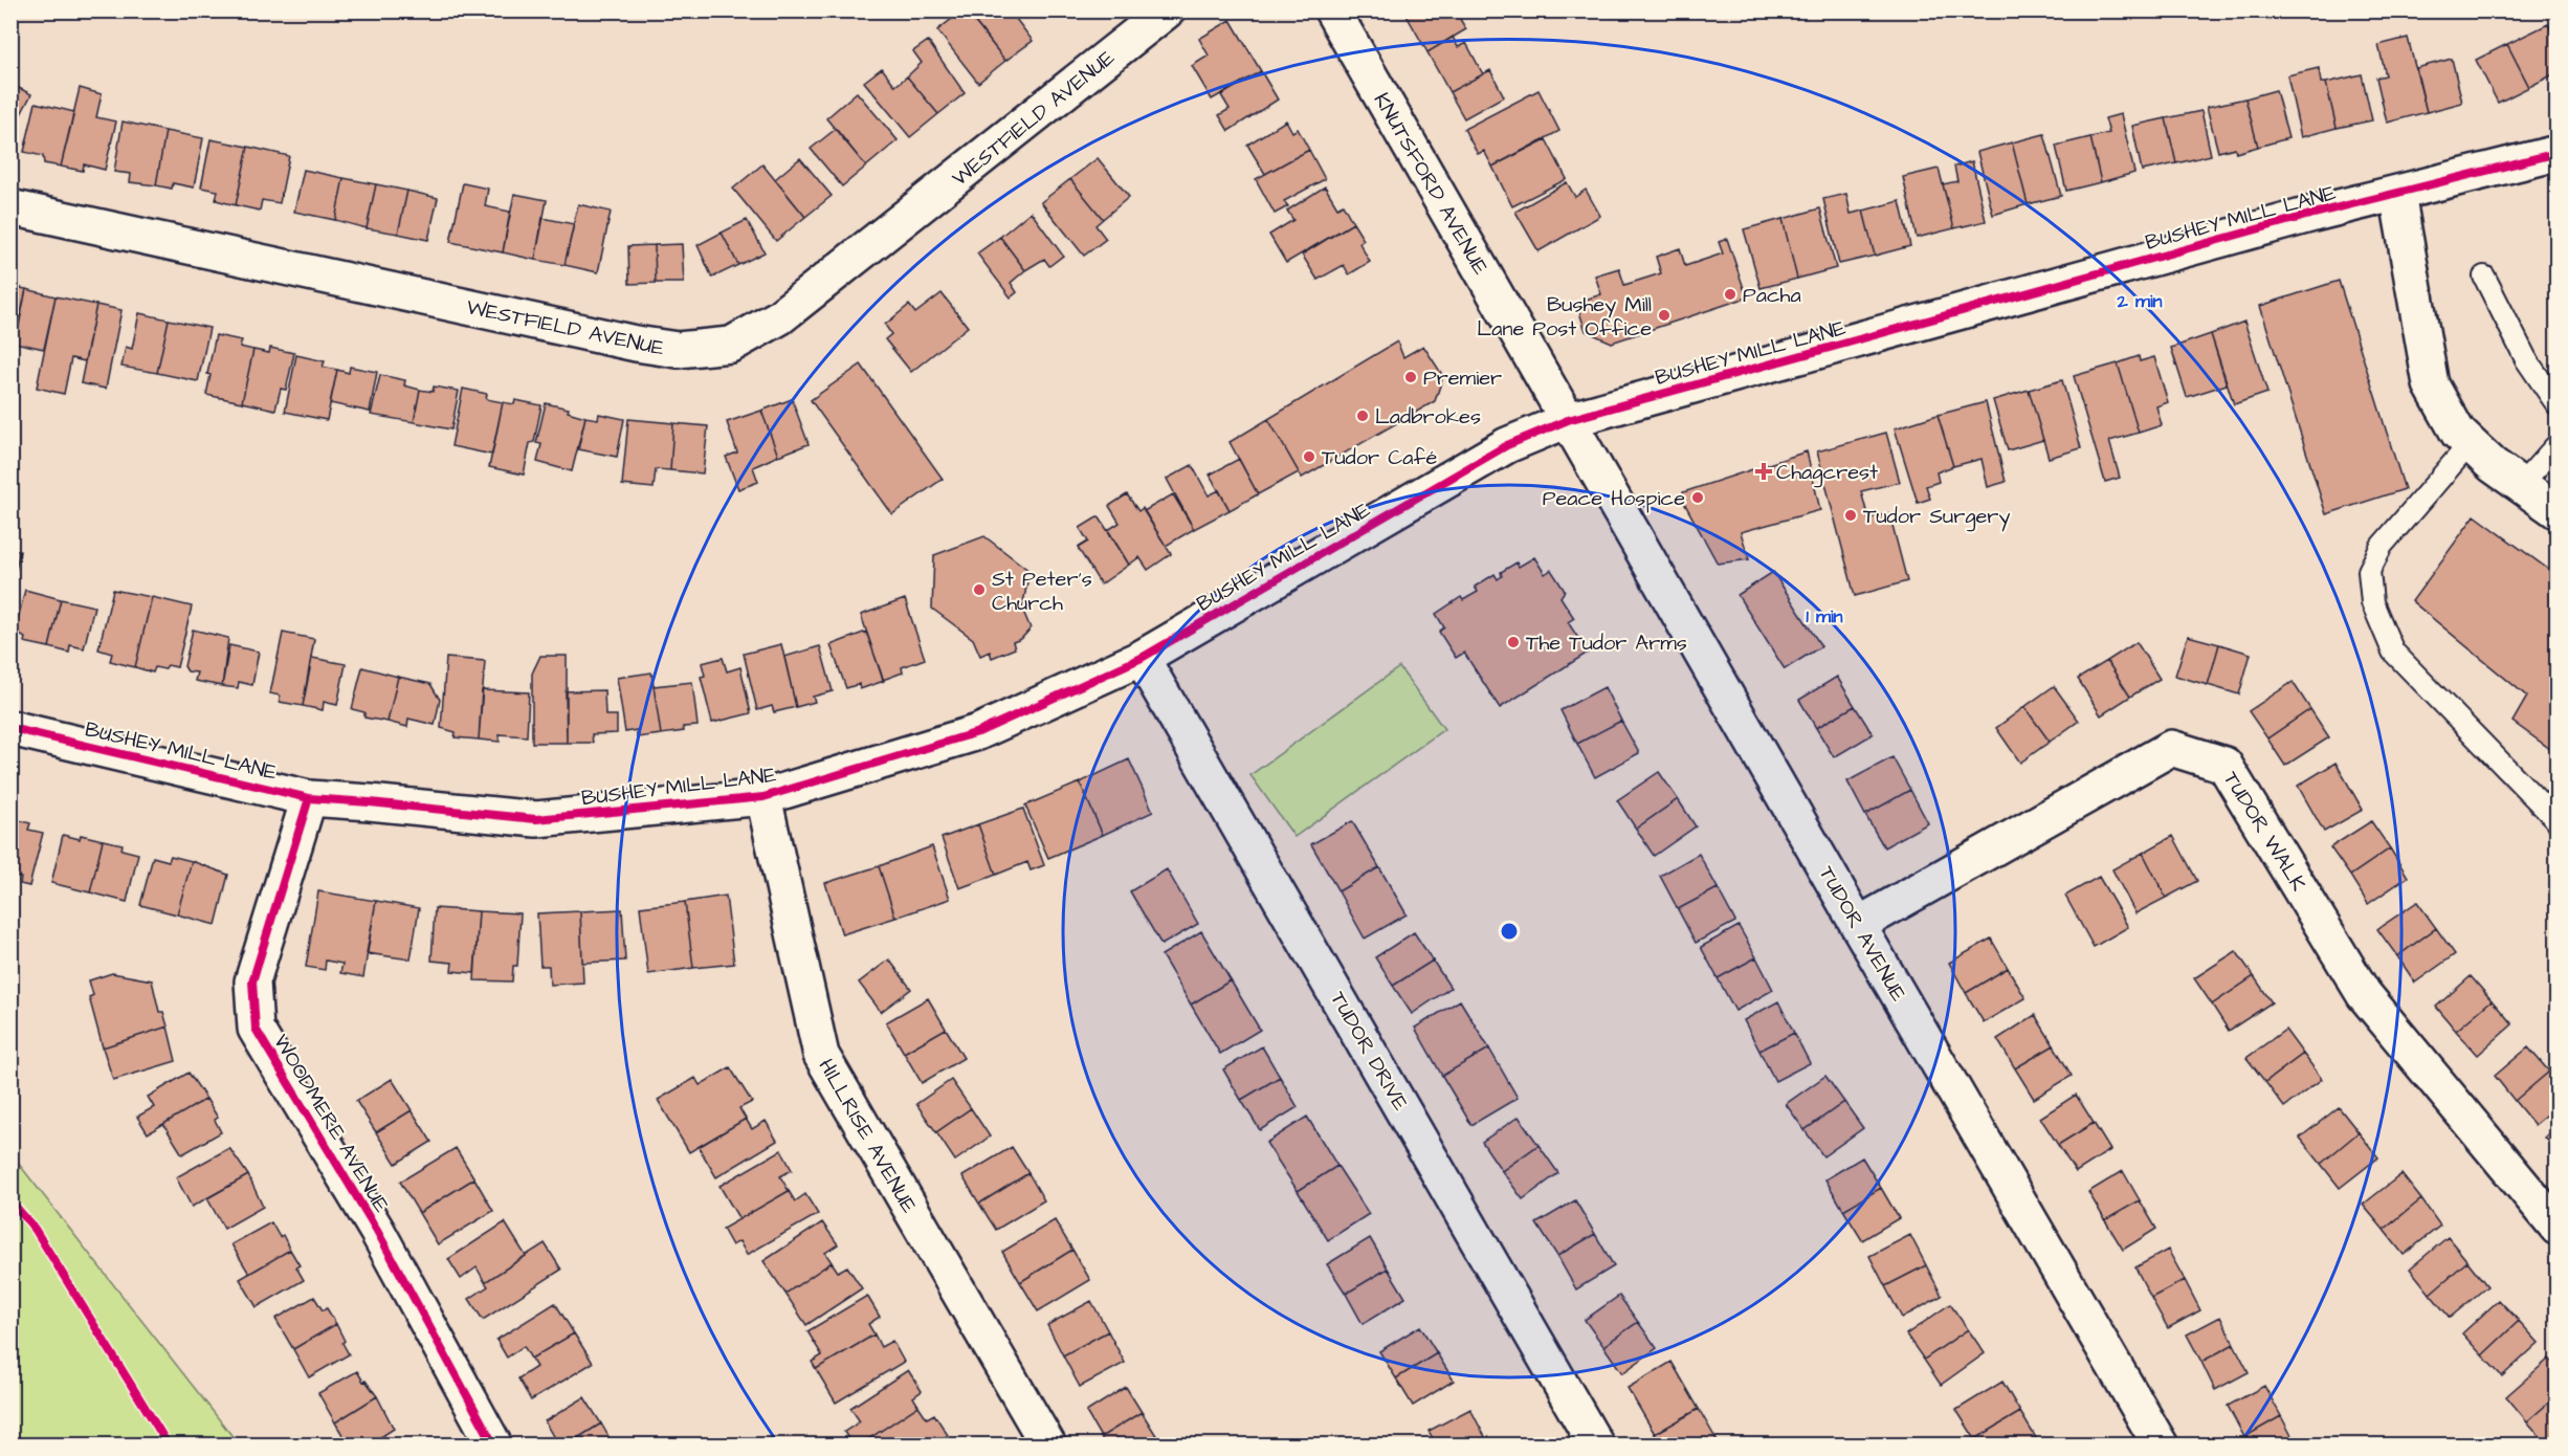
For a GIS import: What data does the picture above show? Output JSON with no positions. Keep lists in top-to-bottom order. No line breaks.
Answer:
{"streets":{"street":["WESTFIELD AVENUE","KNUTSFORD AVENUE","BUSHEY MILL LANE","TUDOR WALK","TUDOR AVENUE","TUDOR DRIVE","WOODMERE AVENUE","HILLRISE AVENUE"]},"crossings":[["KNUTSFORD AVENUE","BUSHEY MILL LANE"],["KNUTSFORD AVENUE","TUDOR AVENUE"],["BUSHEY MILL LANE","TUDOR AVENUE"],["BUSHEY MILL LANE","TUDOR DRIVE"],["BUSHEY MILL LANE","WOODMERE AVENUE"],["BUSHEY MILL LANE","HILLRISE AVENUE"],["TUDOR WALK","TUDOR AVENUE"]],"places":{"other":["Pacha","Bushey Mill Lane Post Office","Premier","Ladbrokes","Tudor Café","Peace Hospice","Tudor Surgery","St Peter's Church","The Tudor Arms"],"health":["Chagcrest"]},"rings":["2 min","1 min"]}
